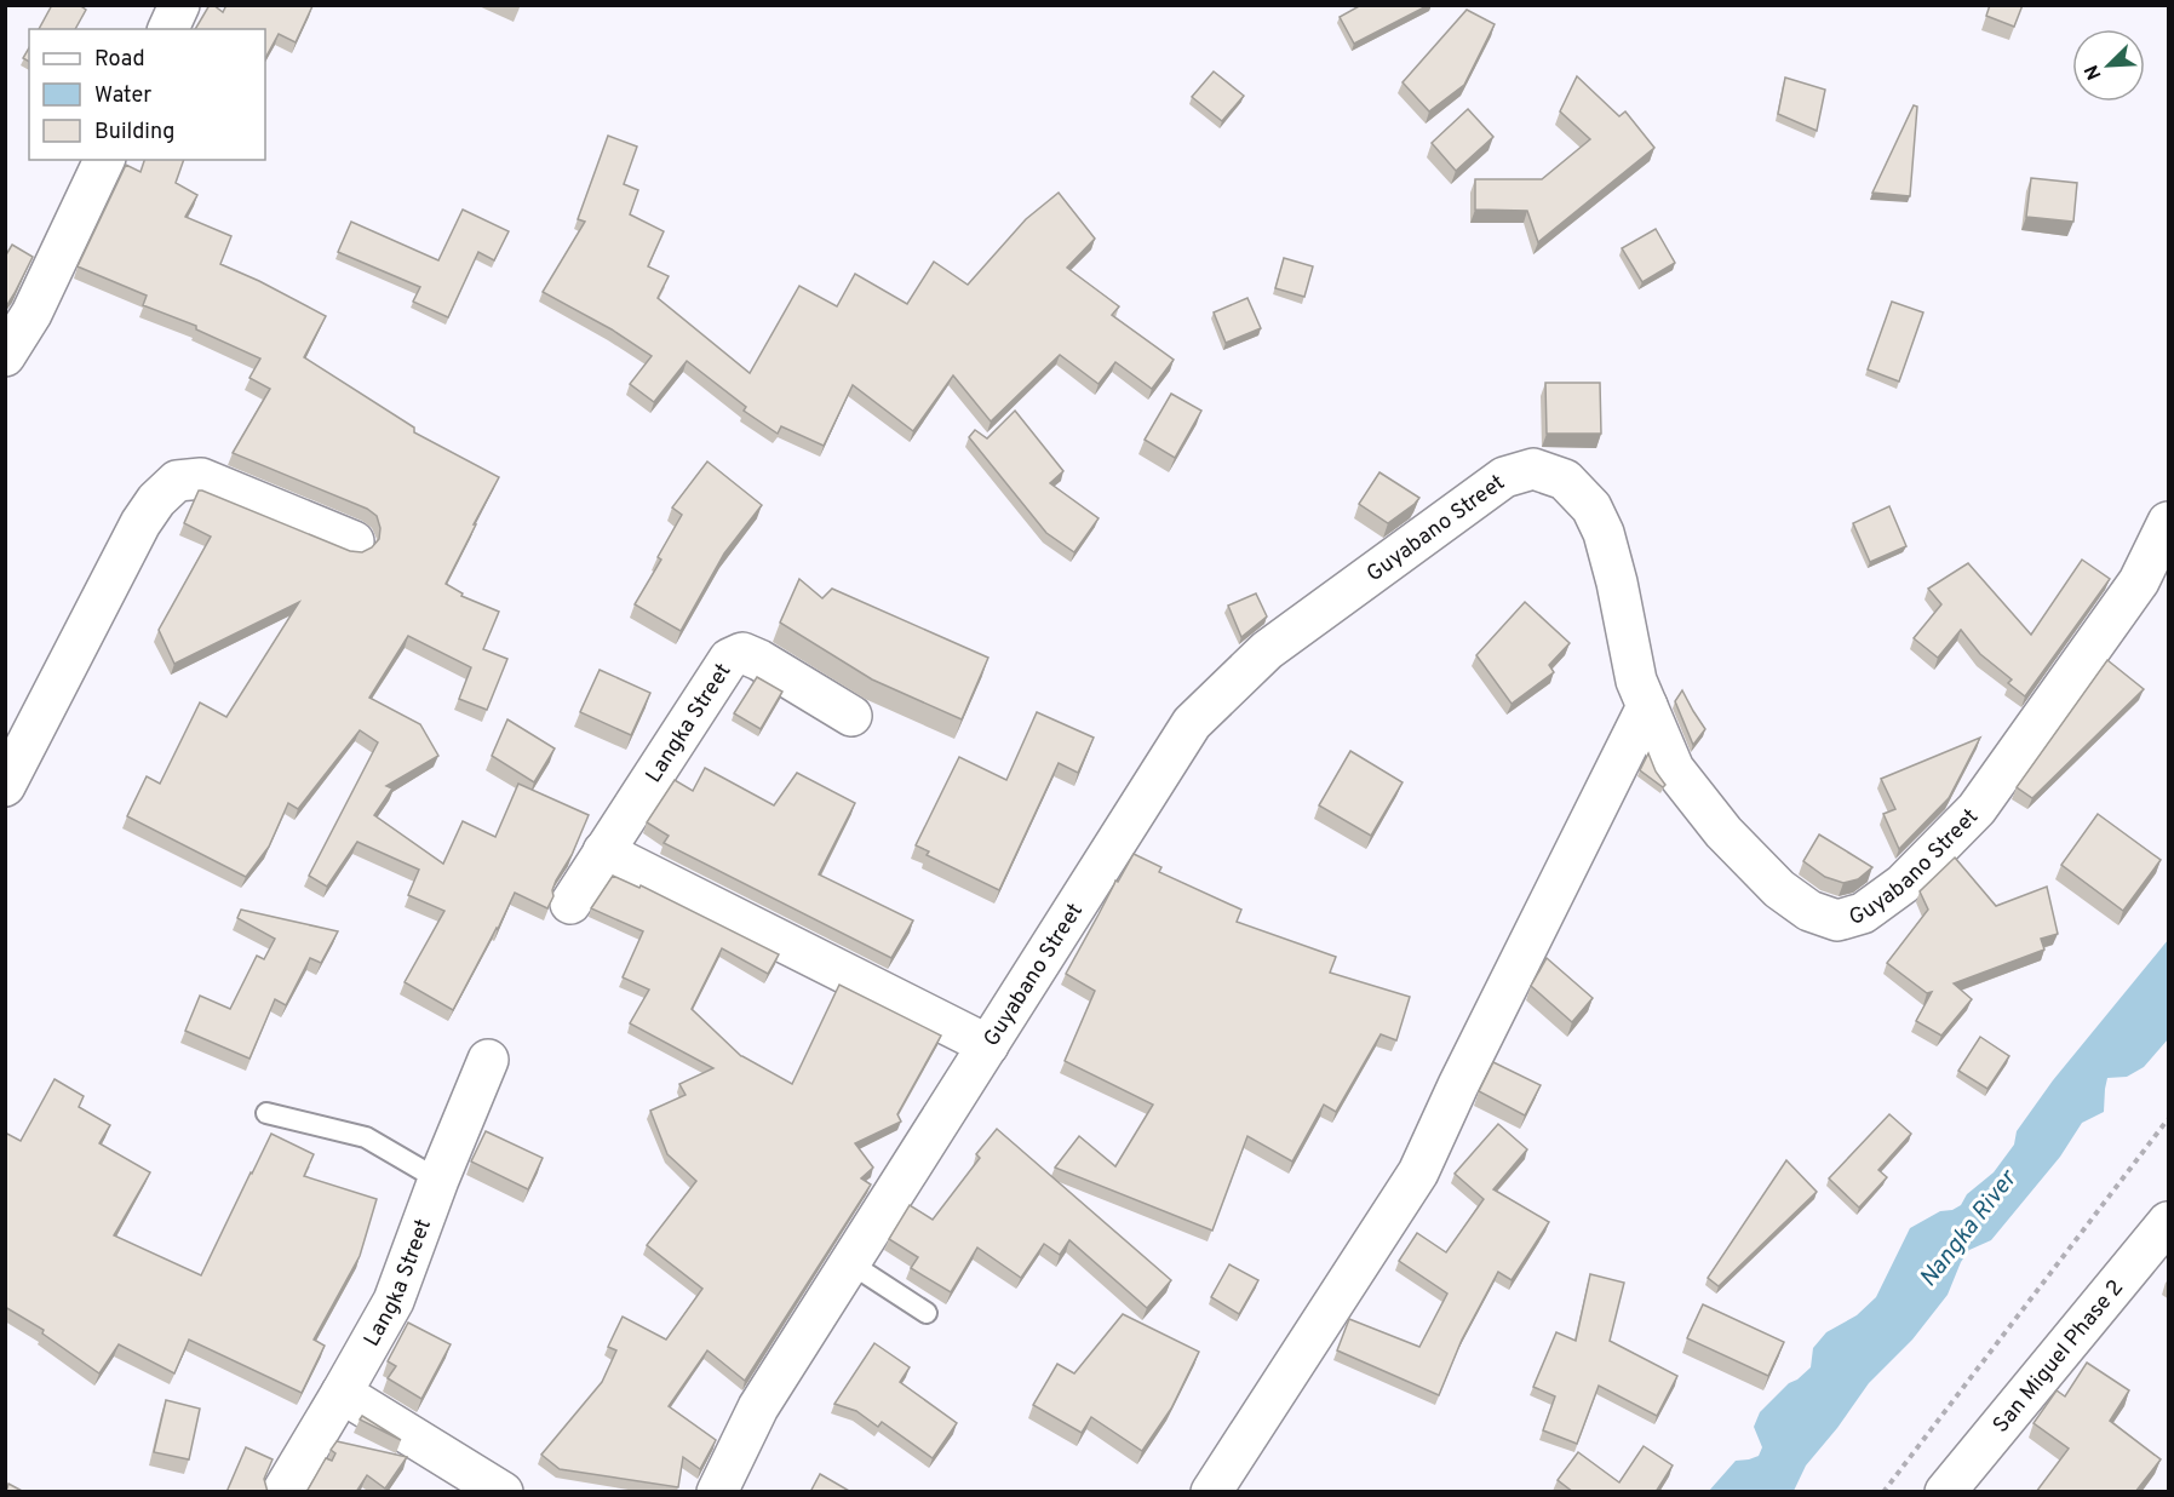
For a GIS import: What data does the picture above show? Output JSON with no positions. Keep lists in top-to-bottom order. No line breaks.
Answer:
{"streets":{"street":["Guyabano Street","Langka Street","San Miguel Phase 2"]},"water":["Nangka River"],"legend":["Road","Water","Building"],"north":"bottom left"}
